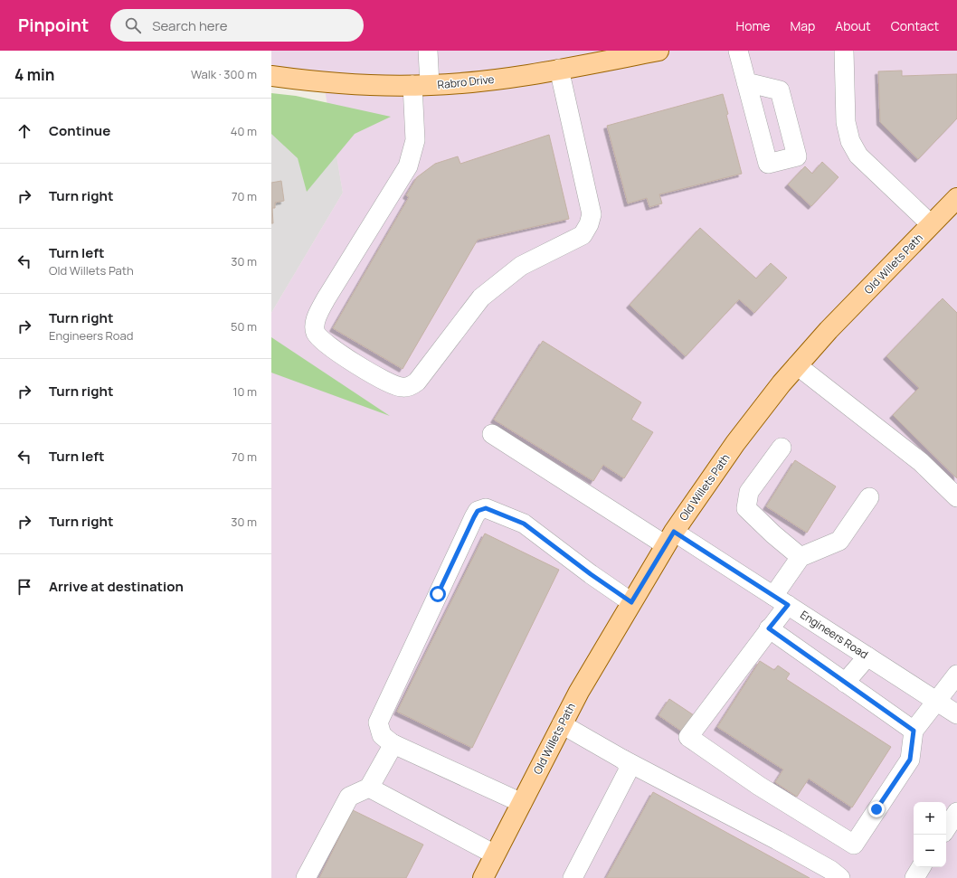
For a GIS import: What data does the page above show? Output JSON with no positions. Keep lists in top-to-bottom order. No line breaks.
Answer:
{"streets":{"main road":["Rabro Drive","Old Willets Path"],"street":["Engineers Road"]},"crossings":[["Old Willets Path","Engineers Road"]],"page":{"header":"Pinpoint","search":"Search here","nav":["Home","Map","About","Contact"],"heading":["4 min","Walk · 300 m"],"list":[["Continue","40 m"],["Turn right","70 m"],["Turn left","Old Willets Path","30 m"],["Turn right","Engineers Road","50 m"],["Turn right","10 m"],["Turn left","70 m"],["Turn right","30 m"],"Arrive at destination"],"map_buttons":["+","−"]}}
